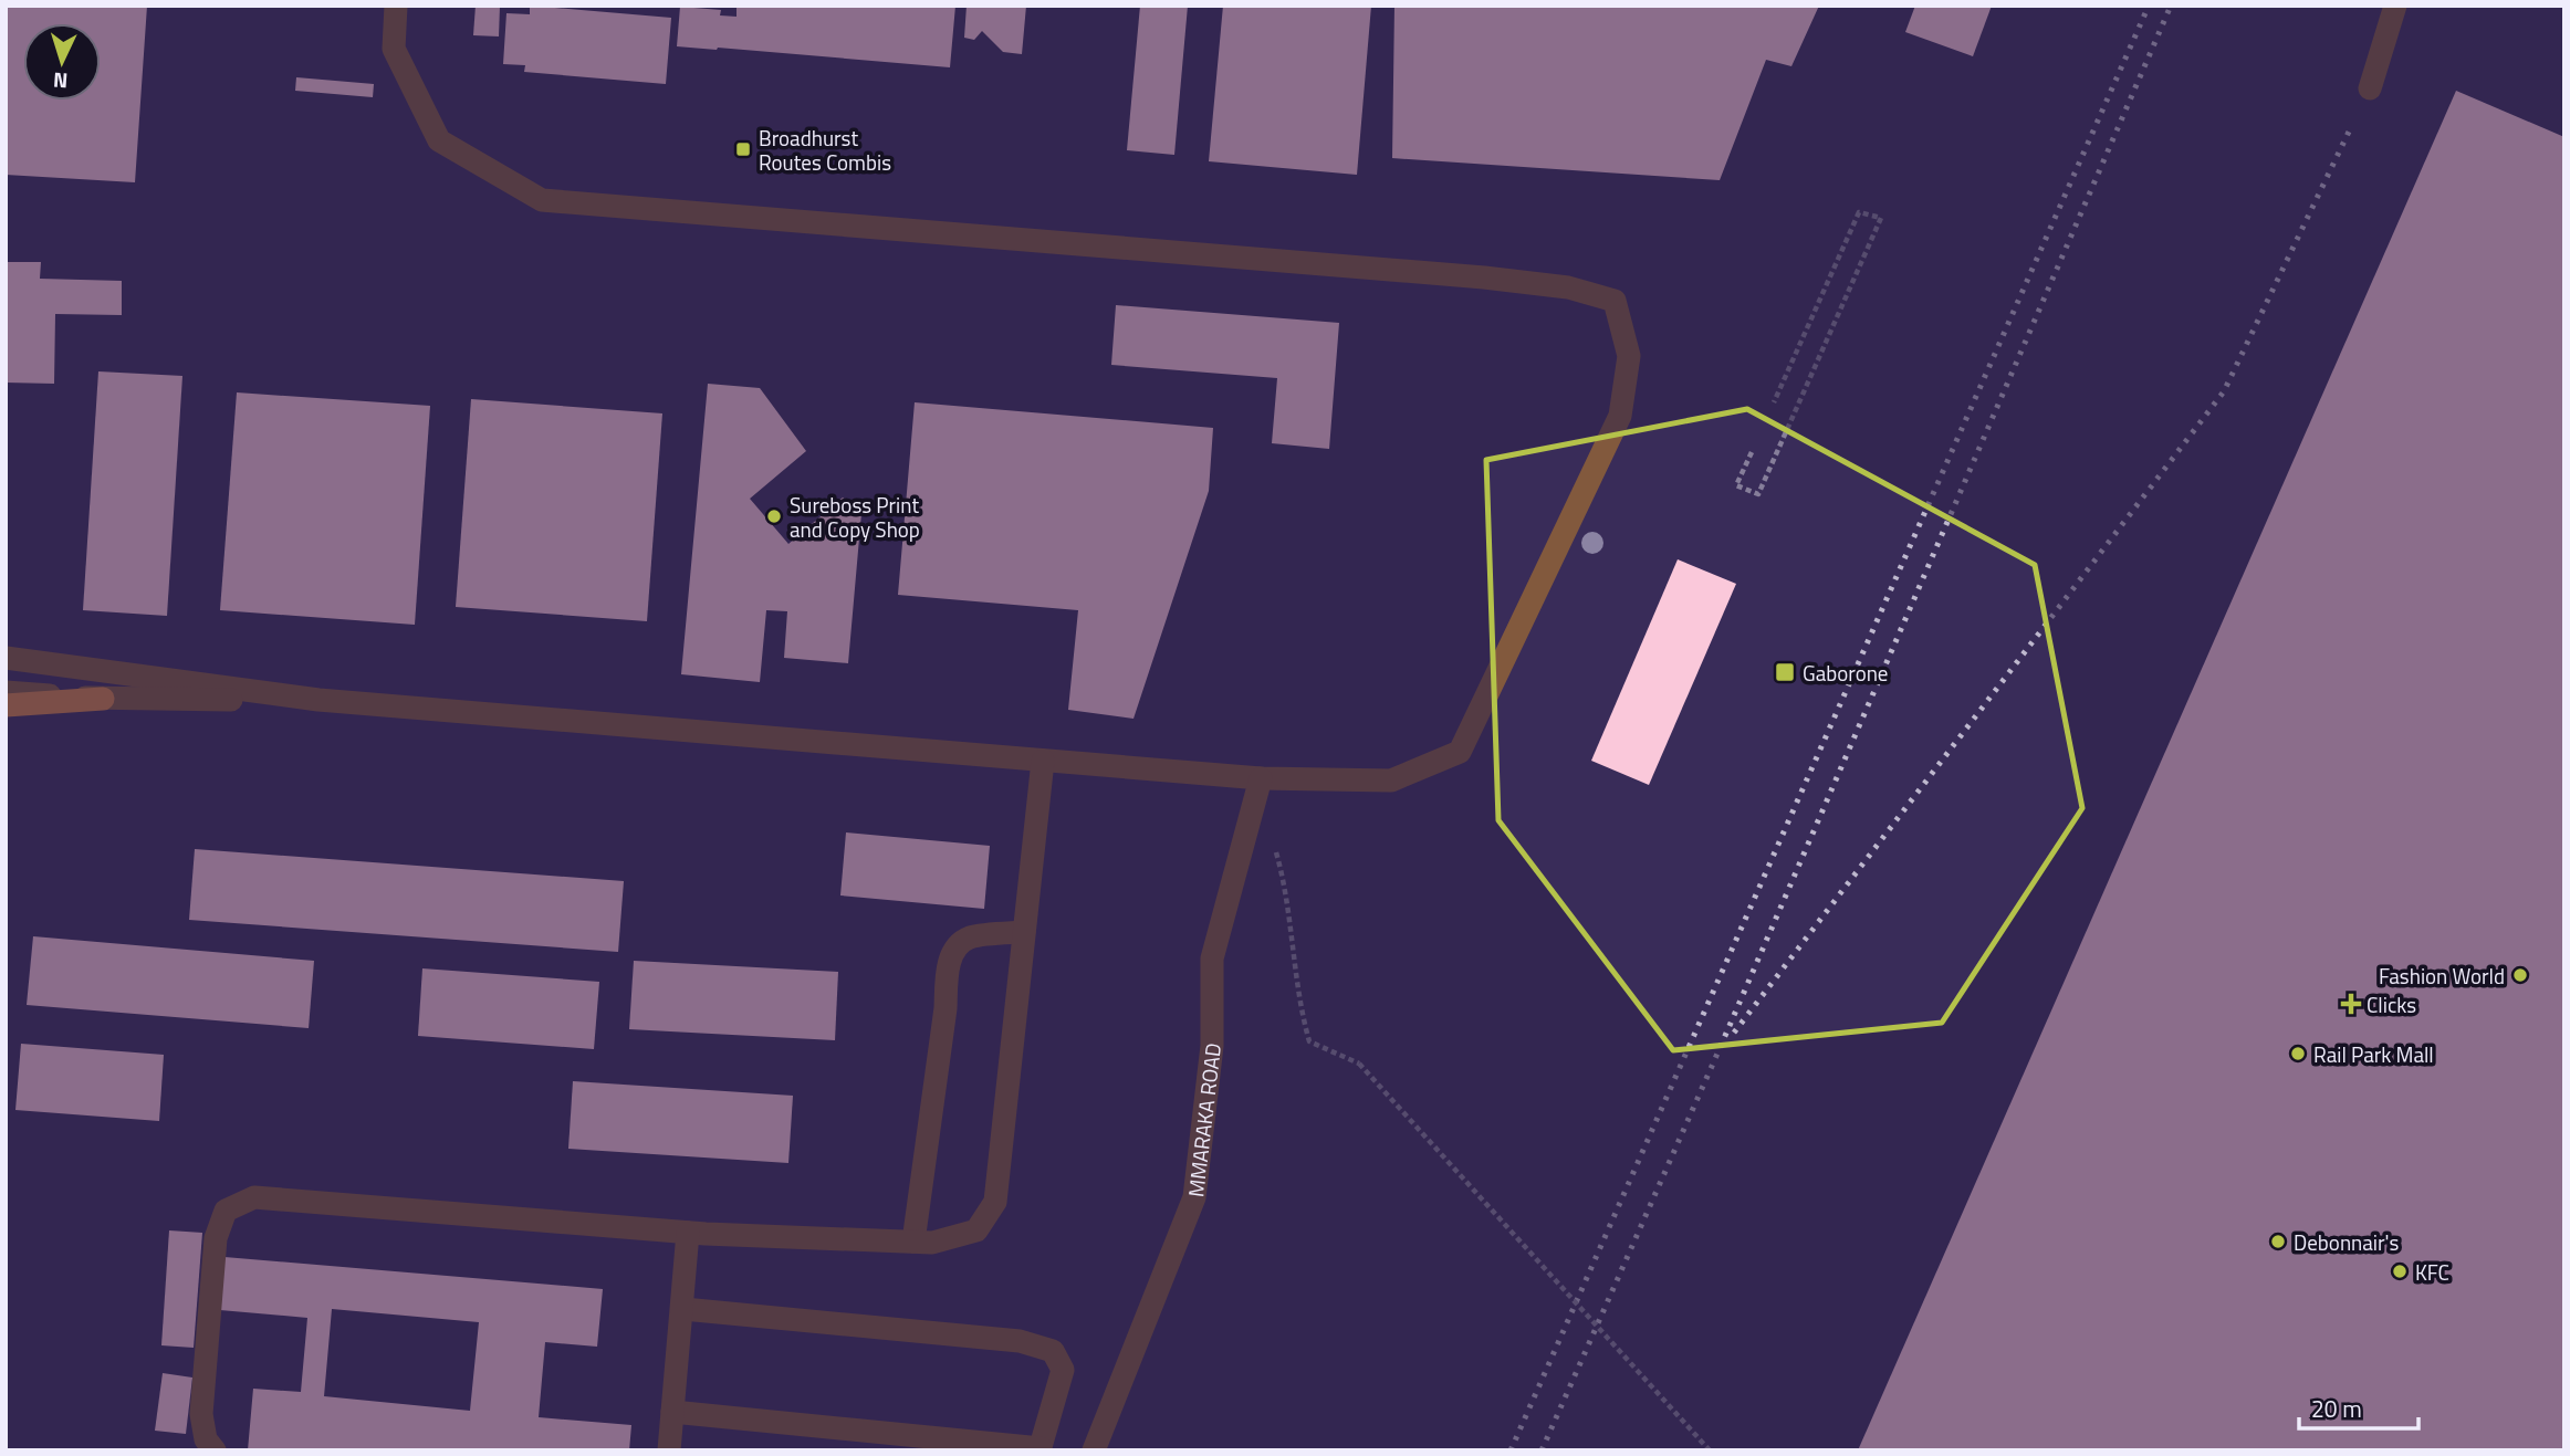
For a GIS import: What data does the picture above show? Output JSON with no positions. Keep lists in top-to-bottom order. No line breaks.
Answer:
{"streets":{"lane":["MMARAKA ROAD"]},"places":{"transit":["Broadhurst Routes Combis","Gaborone"],"other":["Sureboss Print and Copy Shop","Fashion World","Rail Park Mall","Debonnair's","KFC"],"health":["Clicks"]},"scale_bar":"20 m","north":"bottom"}
